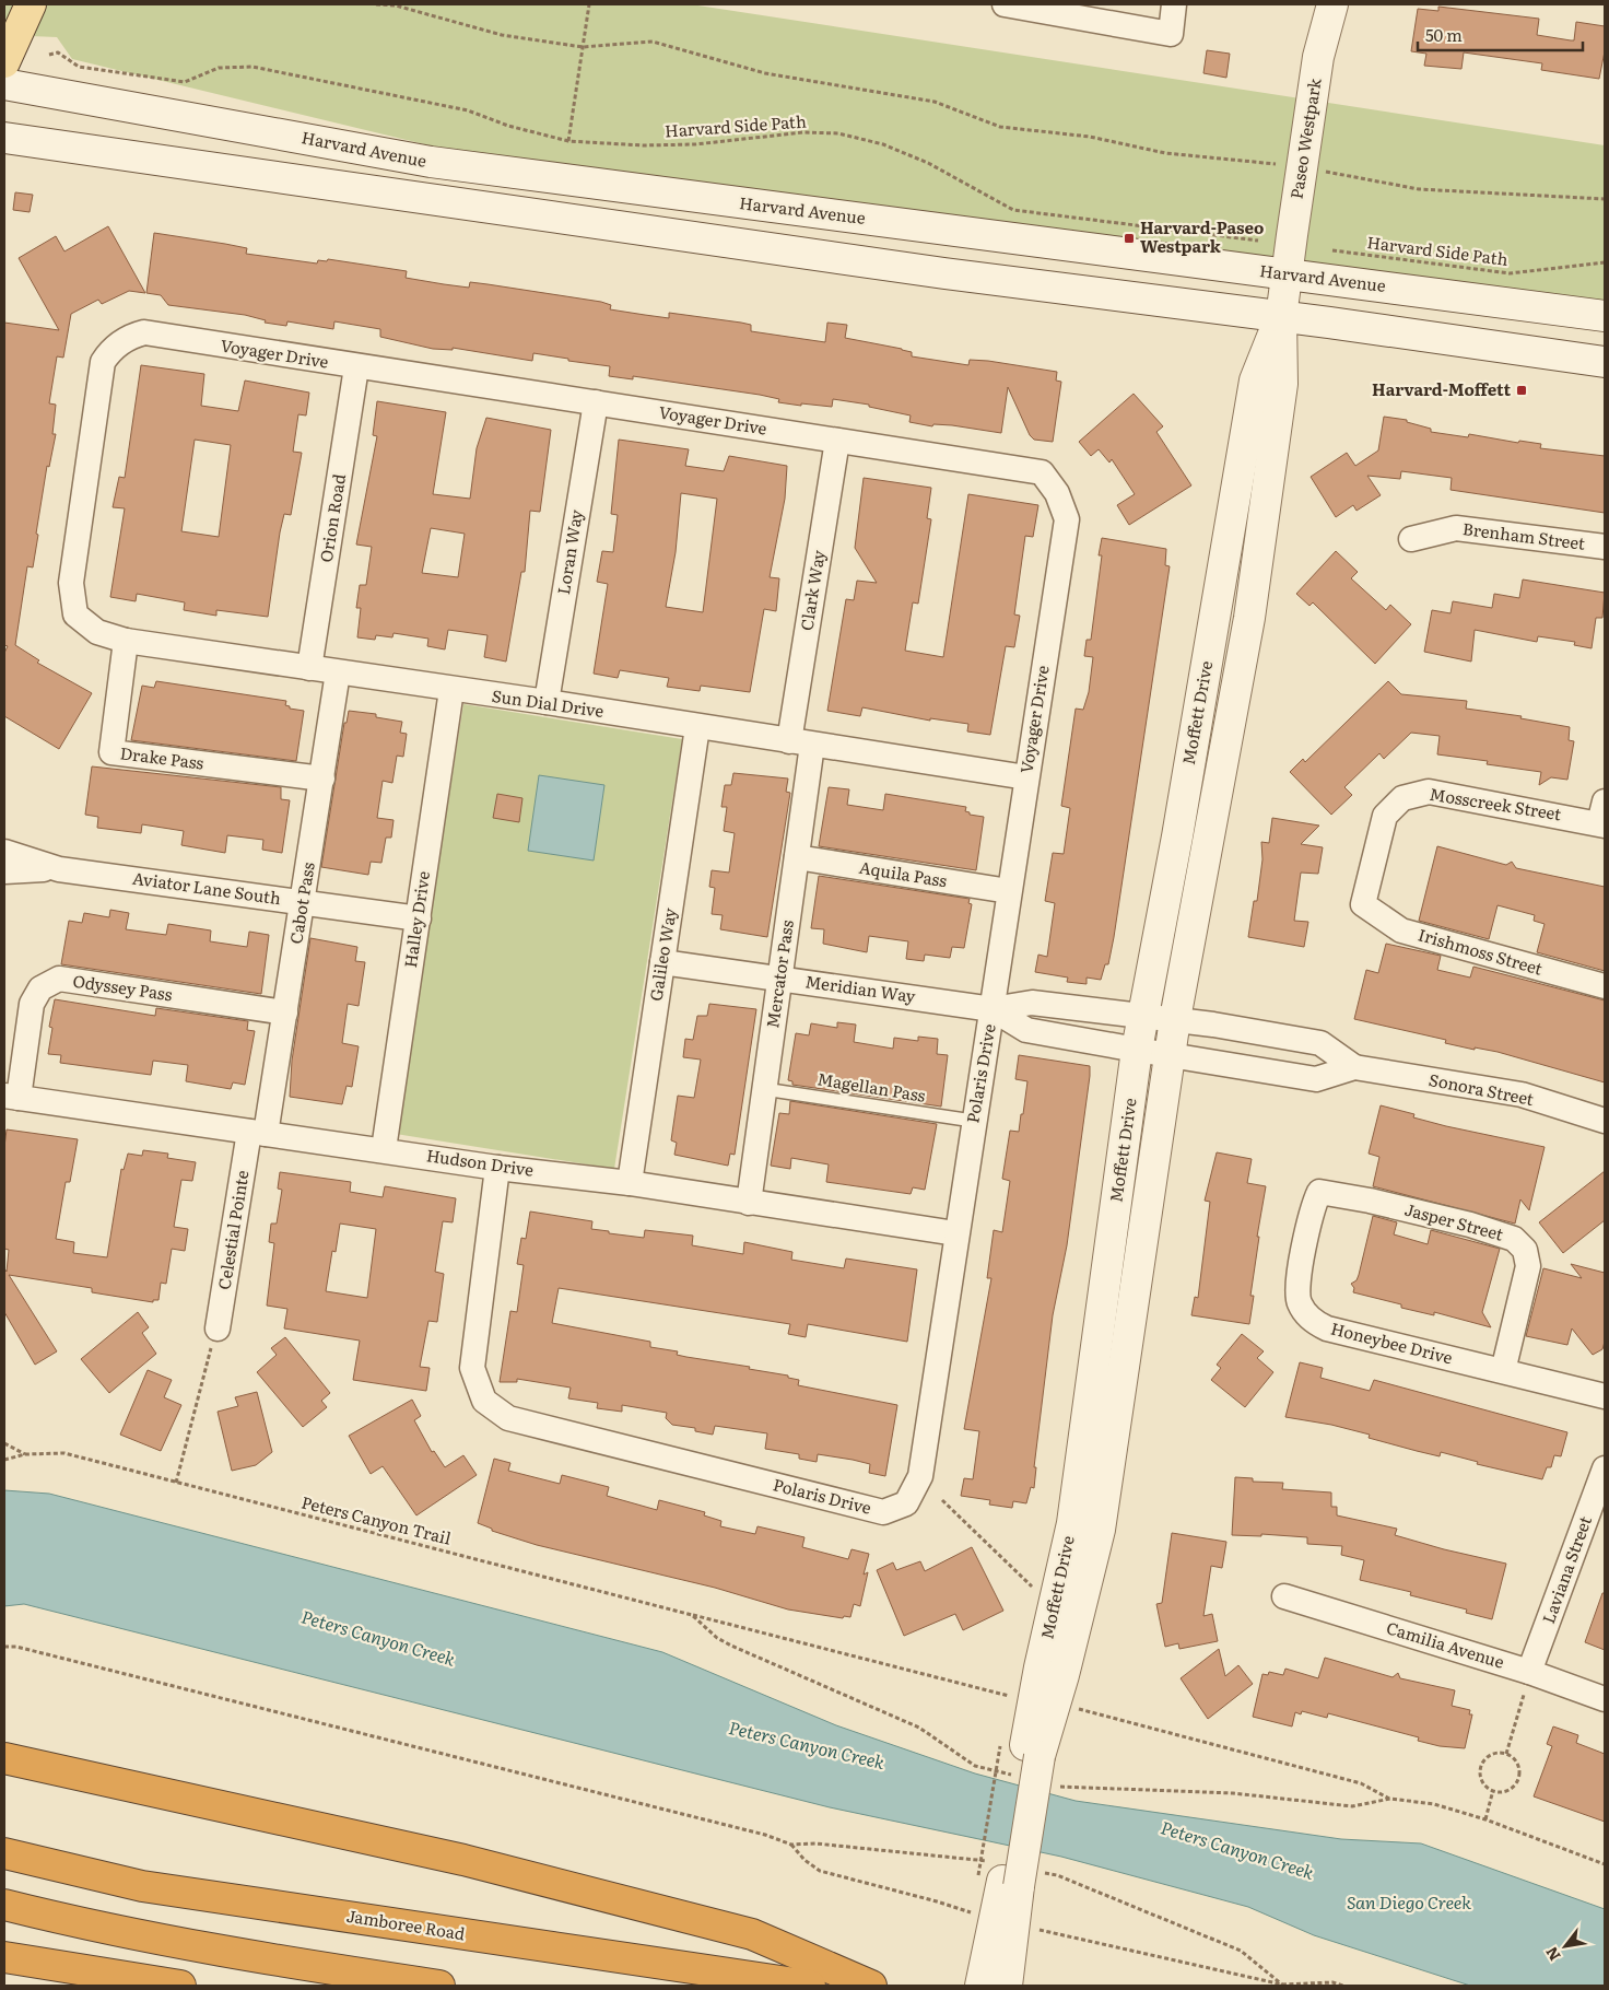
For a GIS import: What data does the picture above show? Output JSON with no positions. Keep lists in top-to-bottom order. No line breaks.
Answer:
{"streets":{"highway":["Jamboree Road"],"street":["Paseo Westpark","Harvard Avenue","Voyager Drive","Orion Road","Brenham Street","Loran Way","Clark Way","Sun Dial Drive","Moffett Drive","Drake Pass","Mosscreek Street","Aquila Pass","Aviator Lane South","Cabot Pass","Halley Drive","Irishmoss Street","Galileo Way","Mercator Pass","Odyssey Pass","Meridian Way","Polaris Drive","Sonora Street","Hudson Drive","Jasper Street","Celestial Pointe","Honeybee Drive","Laviana Street","Camilia Avenue"],"lane":["Magellan Pass"],"path":["Harvard Side Path","Peters Canyon Trail"]},"crossings":[["Paseo Westpark","Harvard Avenue"],["Paseo Westpark","Moffett Drive"],["Harvard Avenue","Moffett Drive"],["Voyager Drive","Orion Road"],["Voyager Drive","Loran Way"],["Voyager Drive","Clark Way"],["Voyager Drive","Sun Dial Drive"],["Voyager Drive","Aquila Pass"],["Voyager Drive","Meridian Way"],["Voyager Drive","Polaris Drive"],["Orion Road","Sun Dial Drive"],["Loran Way","Sun Dial Drive"],["Clark Way","Sun Dial Drive"],["Clark Way","Mercator Pass"],["Sun Dial Drive","Drake Pass"],["Sun Dial Drive","Cabot Pass"],["Sun Dial Drive","Halley Drive"],["Sun Dial Drive","Galileo Way"],["Sun Dial Drive","Mercator Pass"],["Moffett Drive","Meridian Way"],["Moffett Drive","Sonora Street"],["Drake Pass","Cabot Pass"],["Mosscreek Street","Irishmoss Street"],["Aquila Pass","Mercator Pass"],["Aviator Lane South","Cabot Pass"],["Aviator Lane South","Halley Drive"],["Cabot Pass","Odyssey Pass"],["Cabot Pass","Hudson Drive"],["Cabot Pass","Celestial Pointe"],["Halley Drive","Hudson Drive"],["Galileo Way","Meridian Way"],["Galileo Way","Hudson Drive"],["Mercator Pass","Meridian Way"],["Mercator Pass","Magellan Pass"],["Mercator Pass","Hudson Drive"],["Odyssey Pass","Hudson Drive"],["Meridian Way","Polaris Drive"],["Meridian Way","Sonora Street"],["Polaris Drive","Magellan Pass"],["Polaris Drive","Hudson Drive"],["Hudson Drive","Celestial Pointe"],["Jasper Street","Honeybee Drive"],["Laviana Street","Camilia Avenue"]],"water":["Peters Canyon Creek","San Diego Creek"],"places":{"transit":["Harvard-Paseo Westpark","Harvard-Moffett"]},"scale_bar":"50 m","north":"bottom left"}
